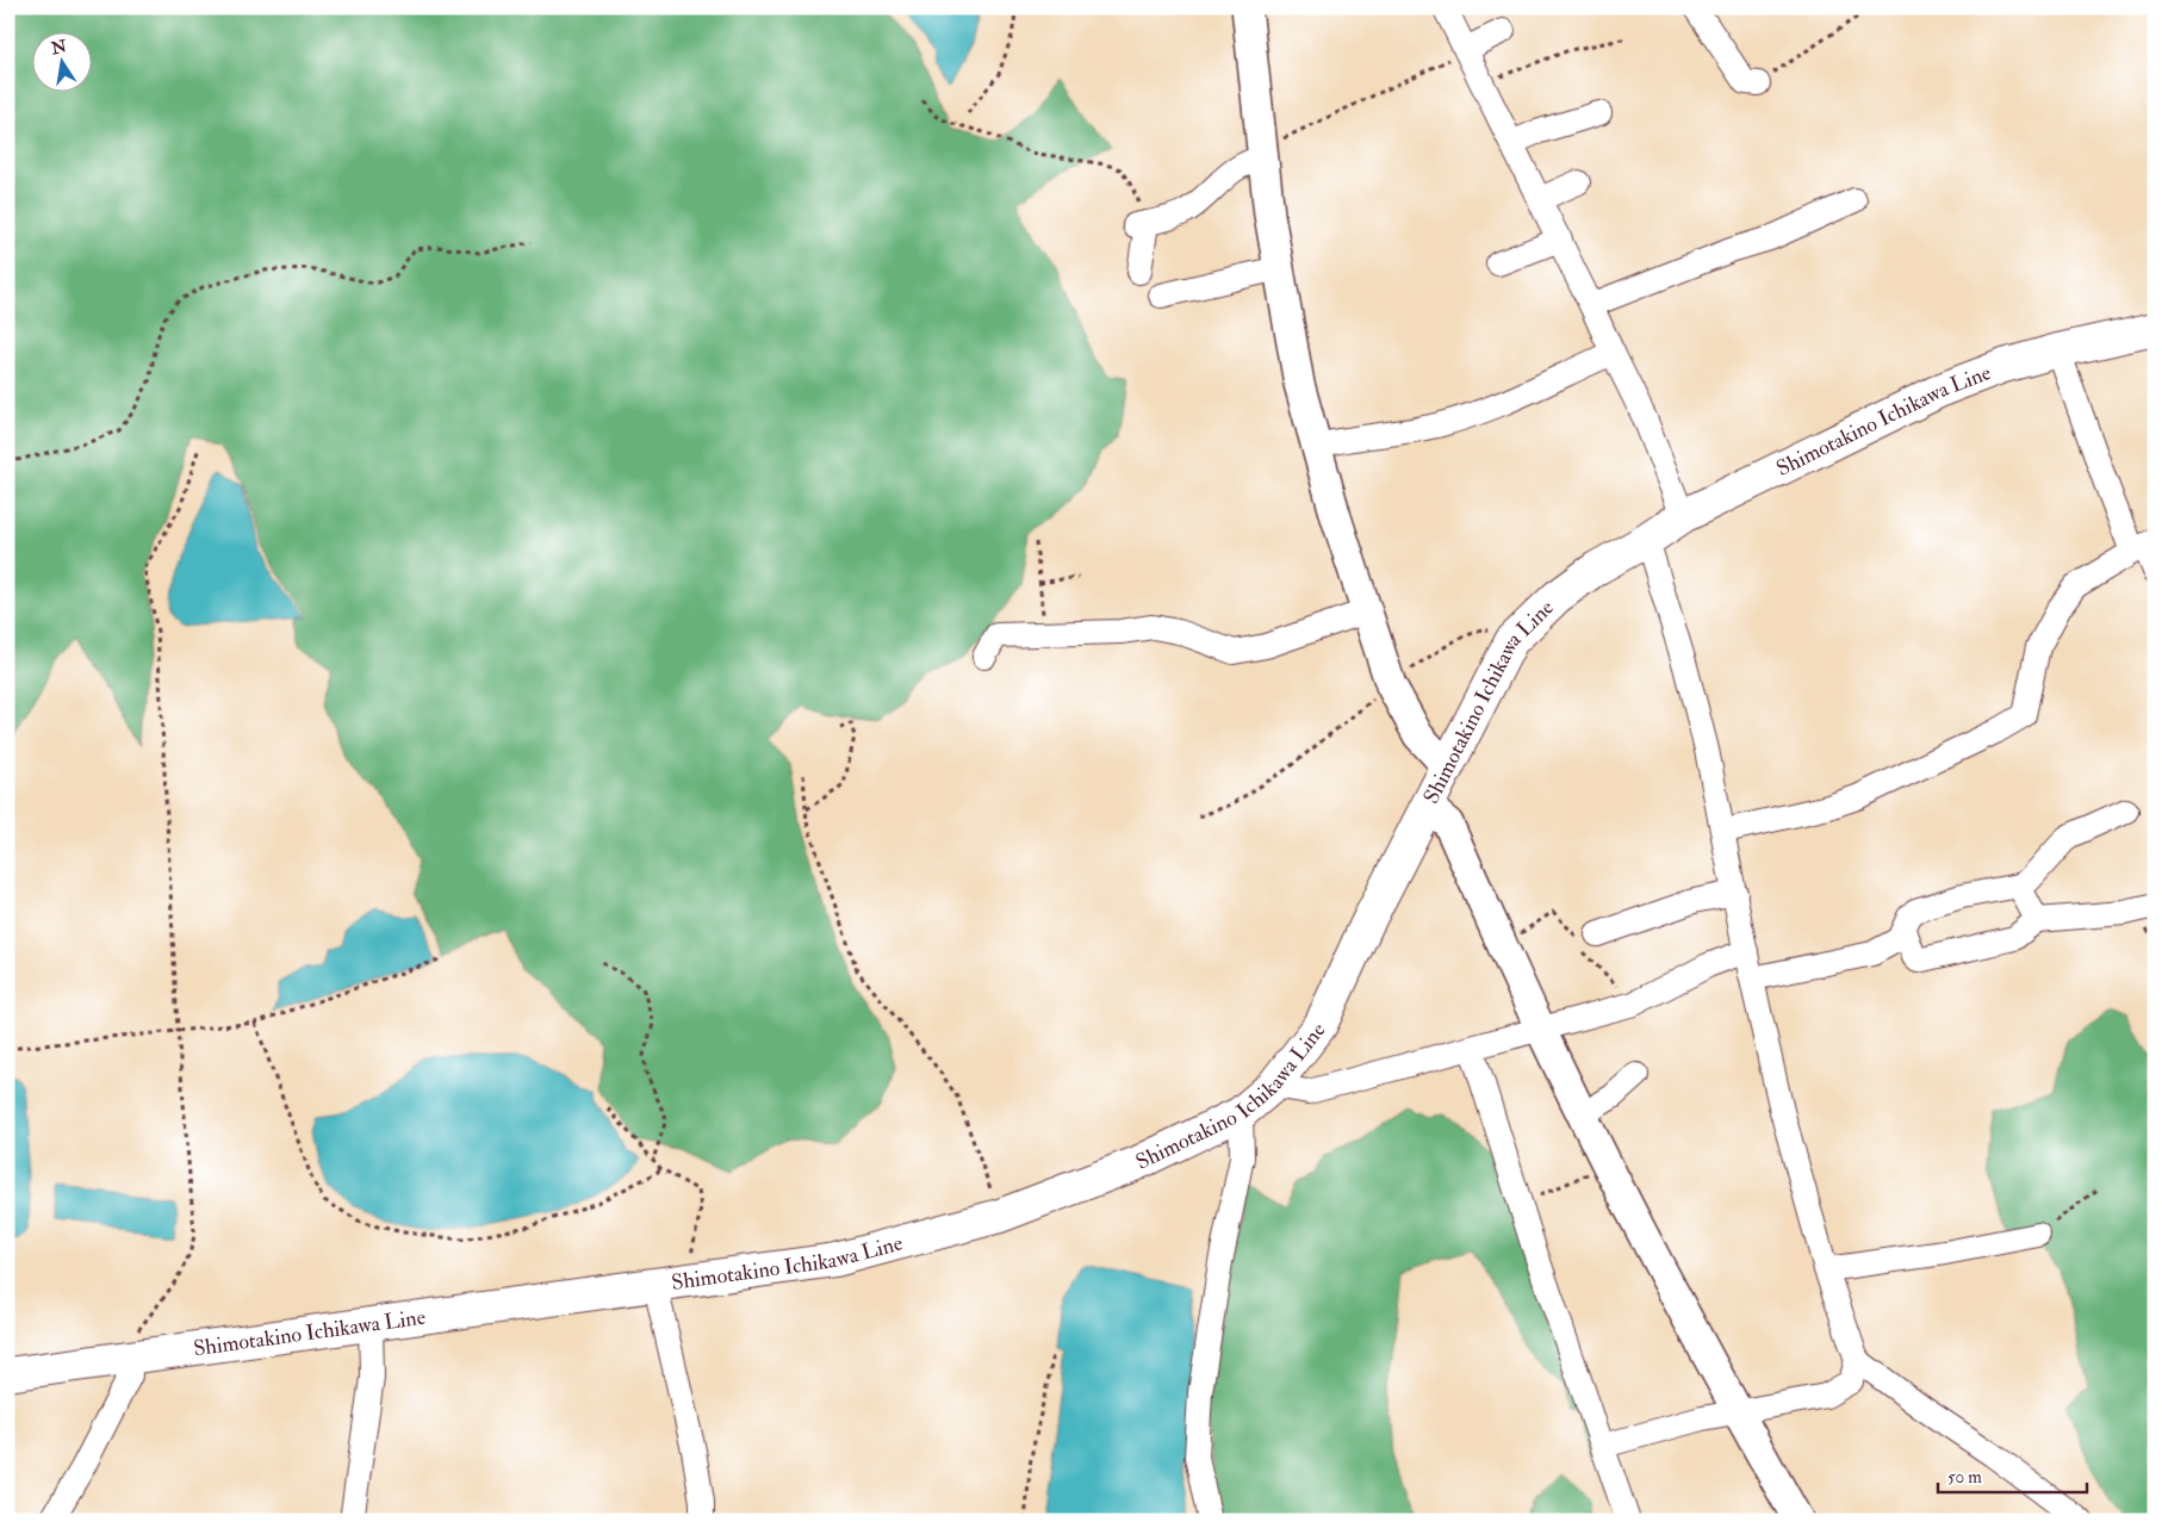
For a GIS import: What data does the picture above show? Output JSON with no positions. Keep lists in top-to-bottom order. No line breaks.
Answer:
{"streets":{"main road":["Shimotakino Ichikawa Line"]},"scale_bar":"50 m","north":"top"}
